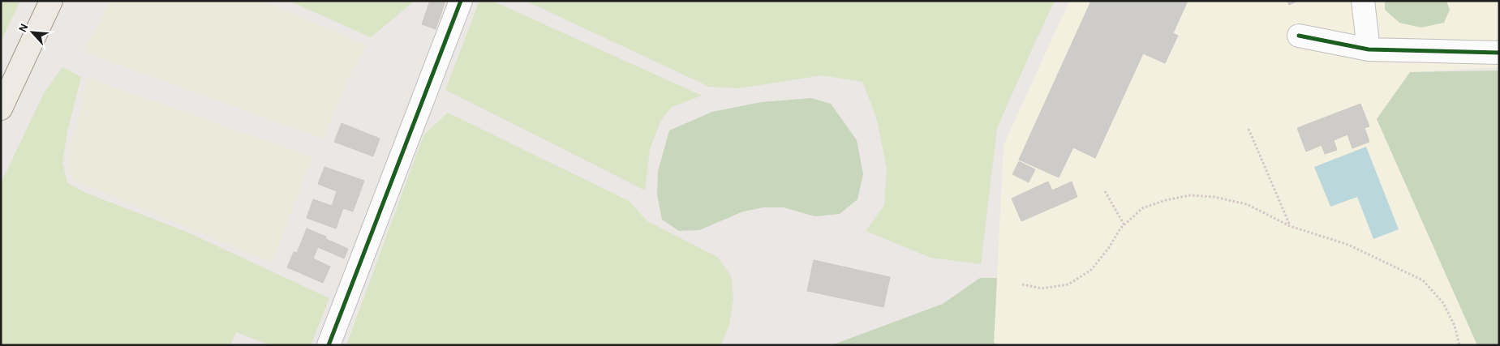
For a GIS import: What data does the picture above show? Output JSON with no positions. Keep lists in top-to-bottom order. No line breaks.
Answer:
{"north":"top left"}
